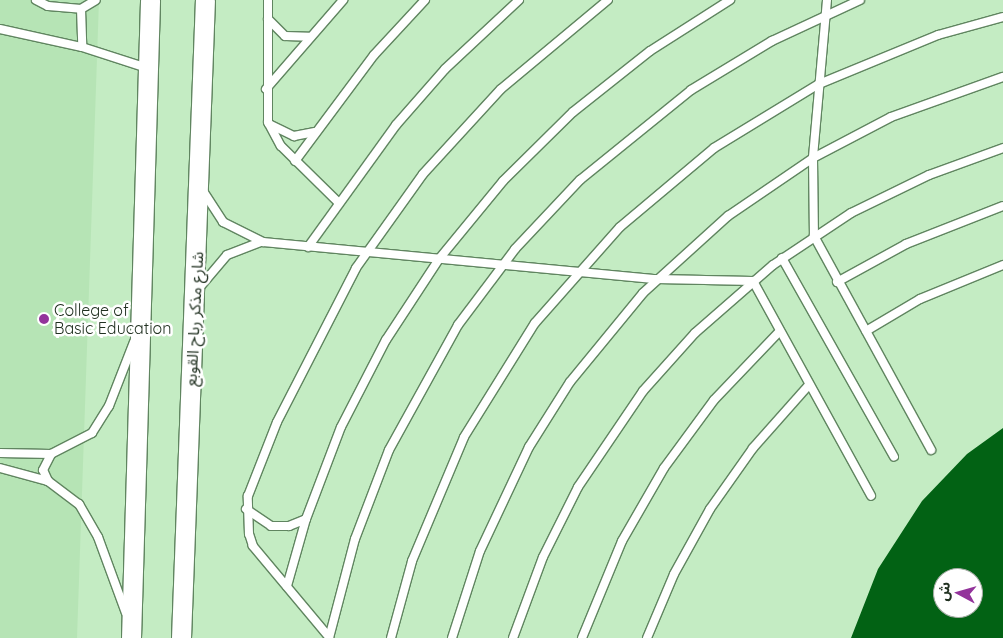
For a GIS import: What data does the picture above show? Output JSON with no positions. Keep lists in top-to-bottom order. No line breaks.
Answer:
{"streets":{"street":["شارع مذكر رباح القوبع"]},"places":["College of Basic Education"],"north":"left"}
